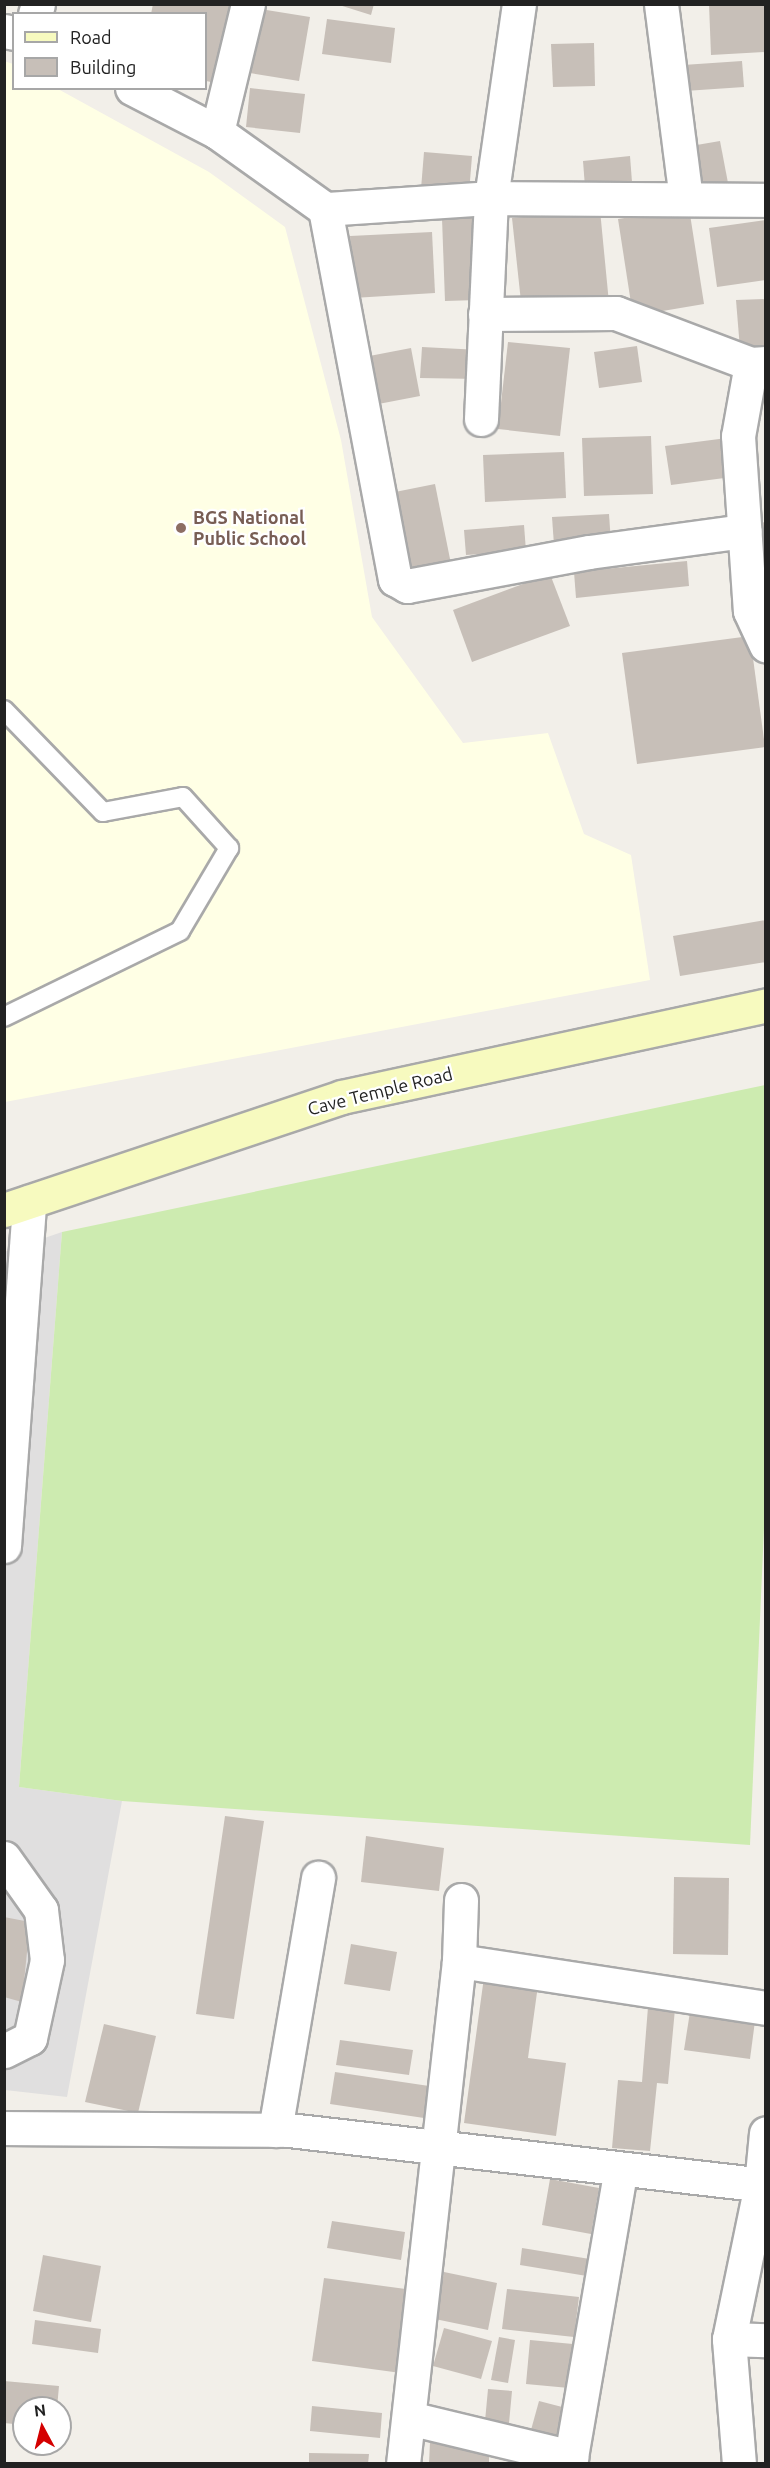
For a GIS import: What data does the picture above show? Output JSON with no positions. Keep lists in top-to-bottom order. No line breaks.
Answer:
{"streets":{"main road":["Cave Temple Road"]},"places":["BGS National Public School"],"legend":["Road","Building"],"north":"top"}
